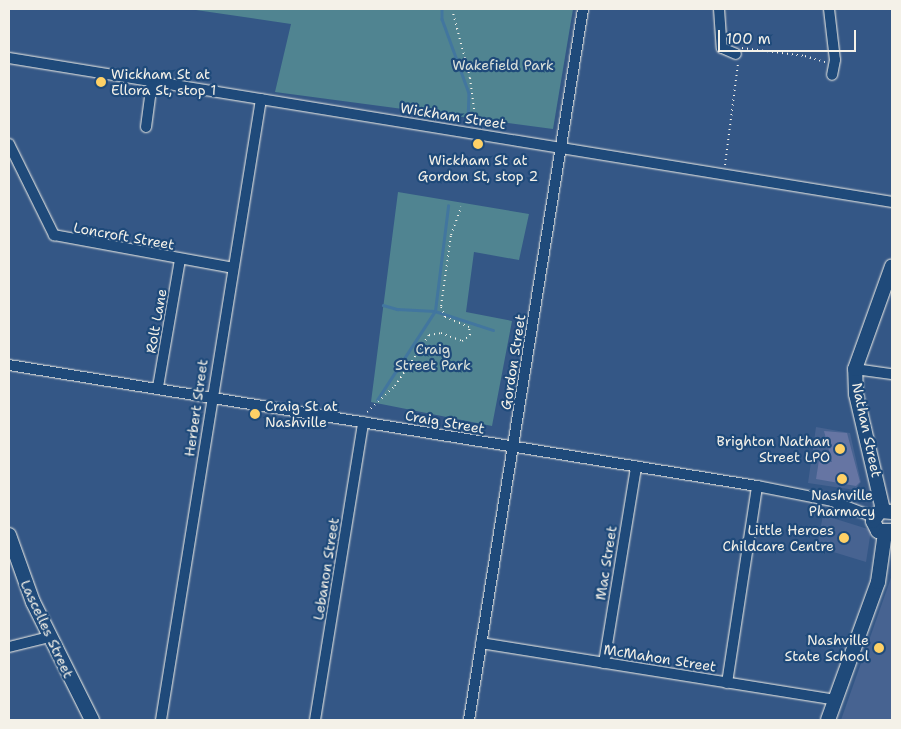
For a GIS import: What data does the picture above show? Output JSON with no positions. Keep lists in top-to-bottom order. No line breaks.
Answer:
{"streets":{"street":["Wickham Street","Loncroft Street","Rolt Lane","Gordon Street","Herbert Street","Craig Street","Nathan Street","Mac Street","Lebanon Street","Lascelles Street","McMahon Street"]},"crossings":[["Wickham Street","Gordon Street"],["Wickham Street","Herbert Street"],["Loncroft Street","Rolt Lane"],["Loncroft Street","Herbert Street"],["Rolt Lane","Craig Street"],["Gordon Street","Craig Street"],["Gordon Street","McMahon Street"],["Herbert Street","Craig Street"],["Craig Street","Nathan Street"],["Craig Street","Mac Street"],["Craig Street","Lebanon Street"],["Mac Street","McMahon Street"]],"parks":["Wakefield Park","Craig Street Park"],"places":["Wickham St at Ellora St, stop 1","Wickham St at Gordon St, stop 2","Craig St at Nashville","Brighton Nathan Street LPO","Nashville Pharmacy","Little Heroes Childcare Centre","Nashville State School"],"scale_bar":"100 m"}
